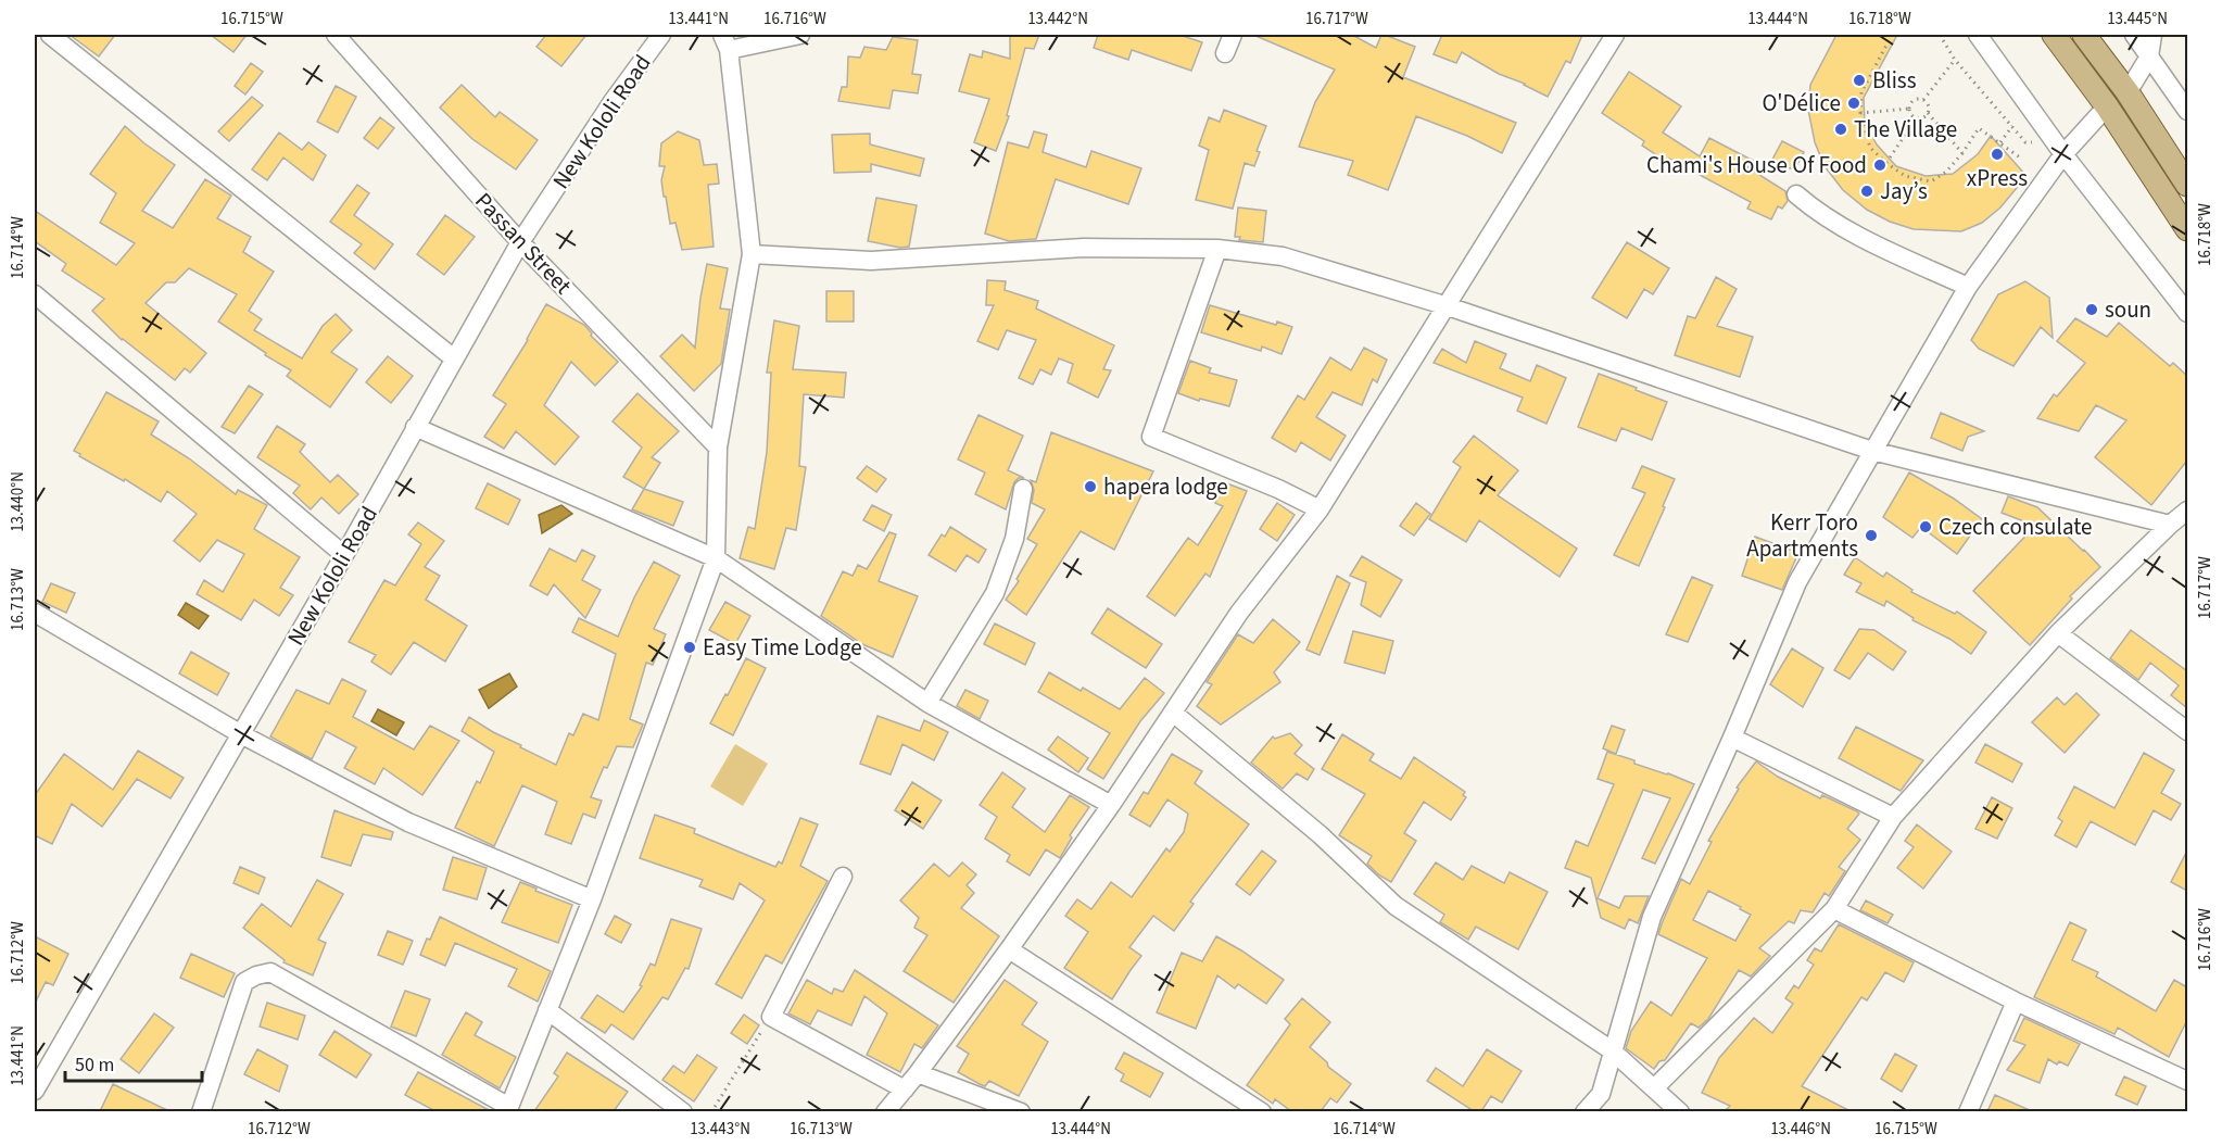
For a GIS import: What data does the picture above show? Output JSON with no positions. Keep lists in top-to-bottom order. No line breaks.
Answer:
{"streets":{"street":["New Kololi Road","Passan Street"]},"crossings":[["New Kololi Road","Passan Street"]],"places":["Bliss","O'Délice","The Village","xPress","Chami's House Of Food","Jay’s","soun","hapera lodge","Czech consulate","Kerr Toro Apartments","Easy Time Lodge"],"scale_bar":"50 m","coordinates":["16.715°W","13.441°N","16.716°W","13.442°N","16.717°W","13.444°N","16.718°W","13.445°N","16.714°W","13.440°N","16.713°W","16.712°W","13.443°N","13.446°N"]}
